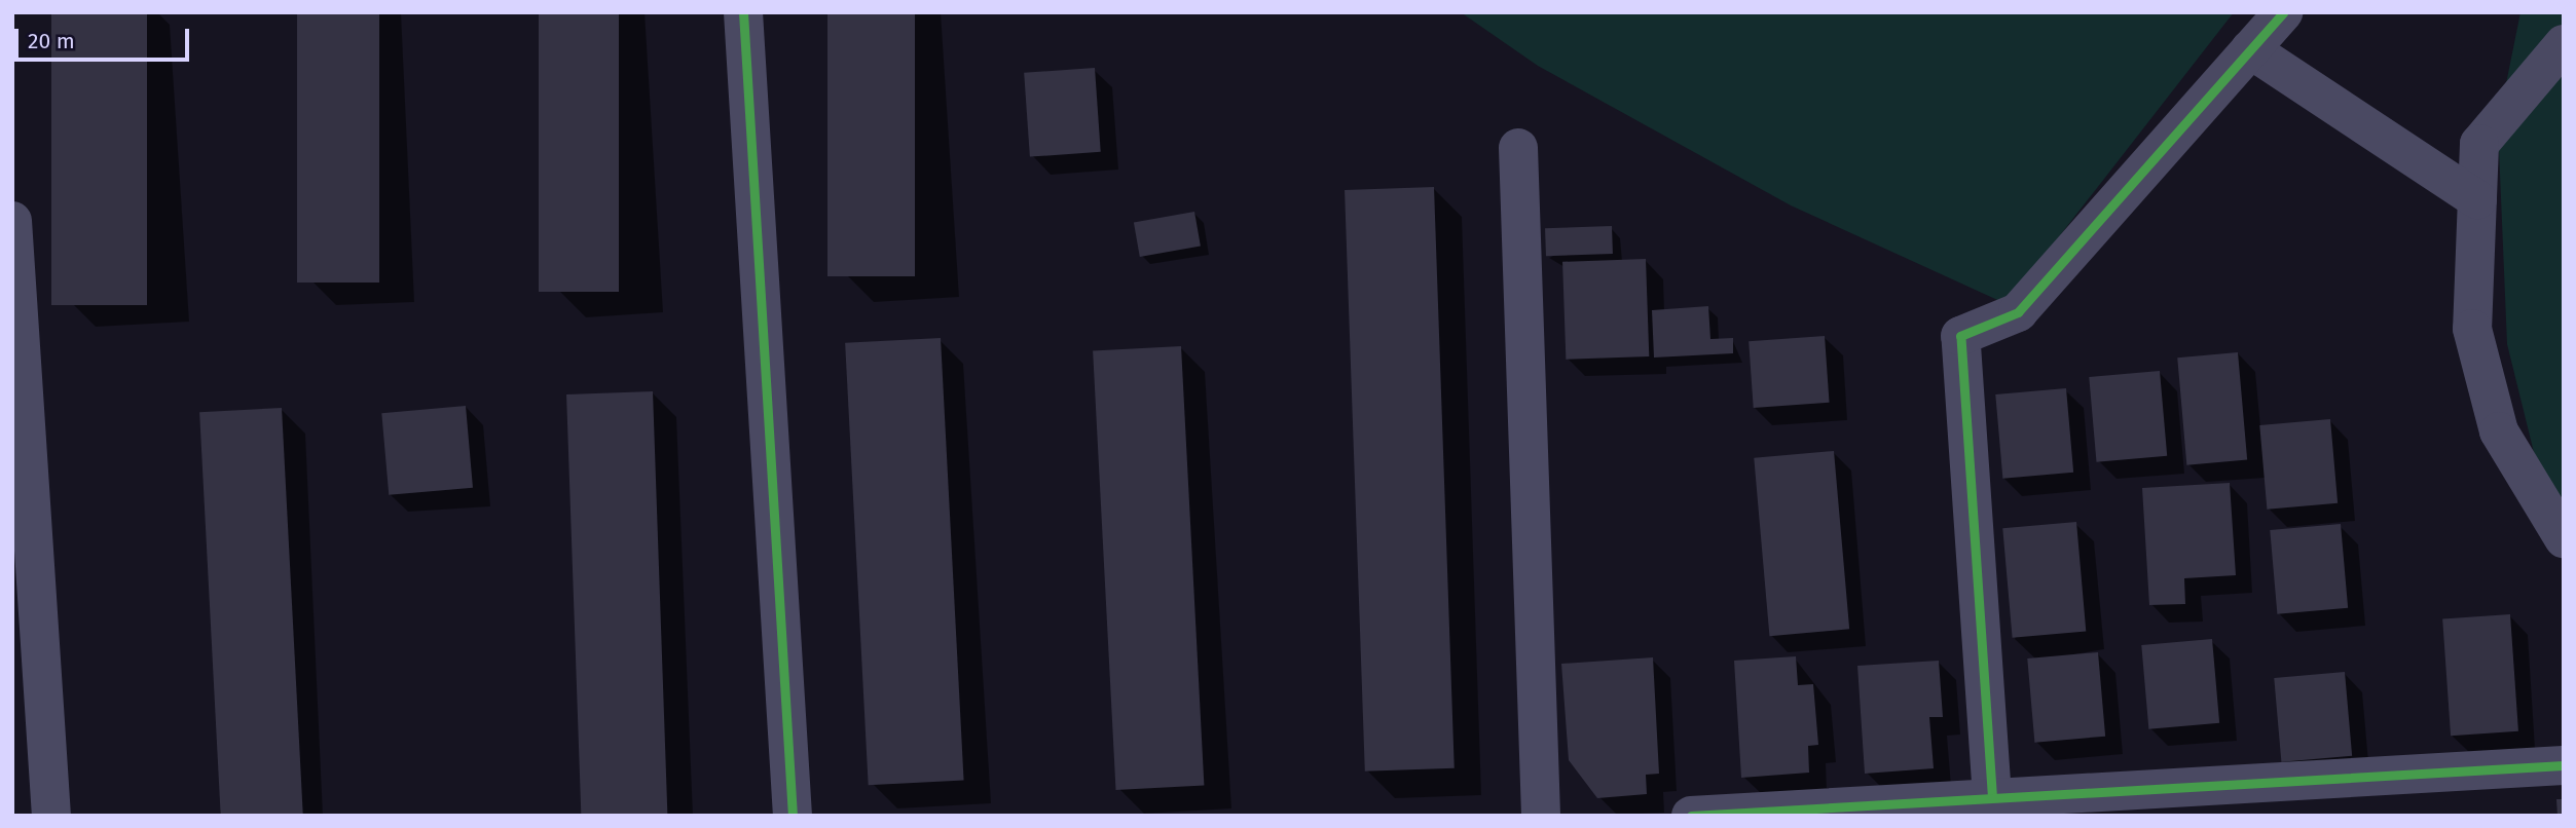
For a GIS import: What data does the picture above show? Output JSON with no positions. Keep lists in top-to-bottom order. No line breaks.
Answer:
{"scale_bar":"20 m"}
